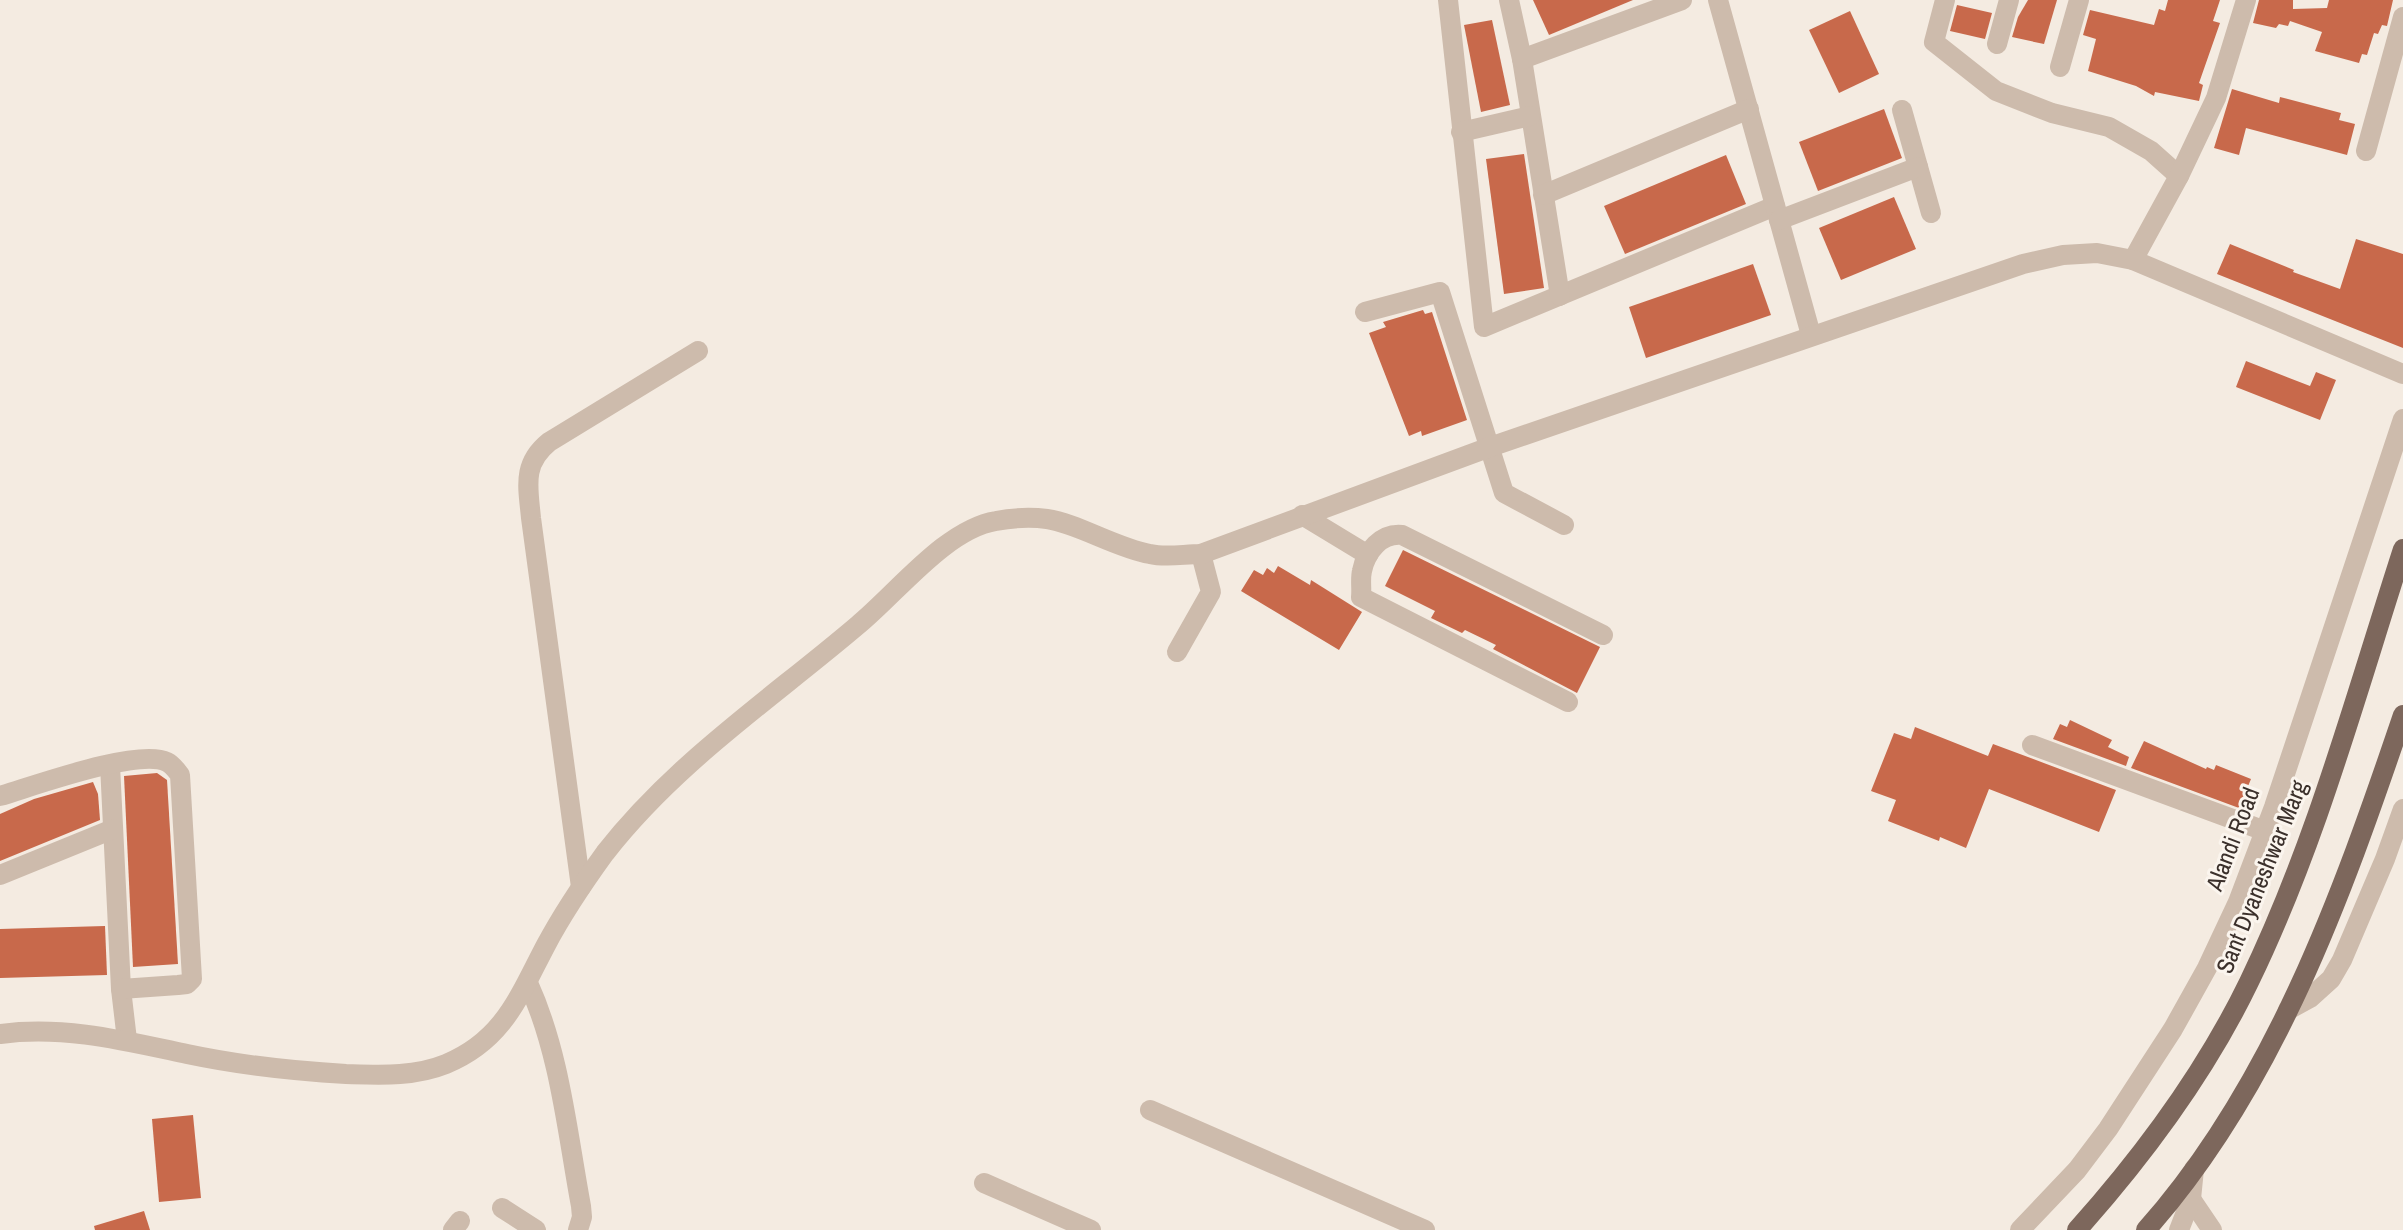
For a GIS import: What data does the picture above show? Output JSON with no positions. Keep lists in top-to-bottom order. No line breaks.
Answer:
{"streets":{"main road":["Sant Dyaneshwar Marg"],"street":["Alandi Road"]}}
